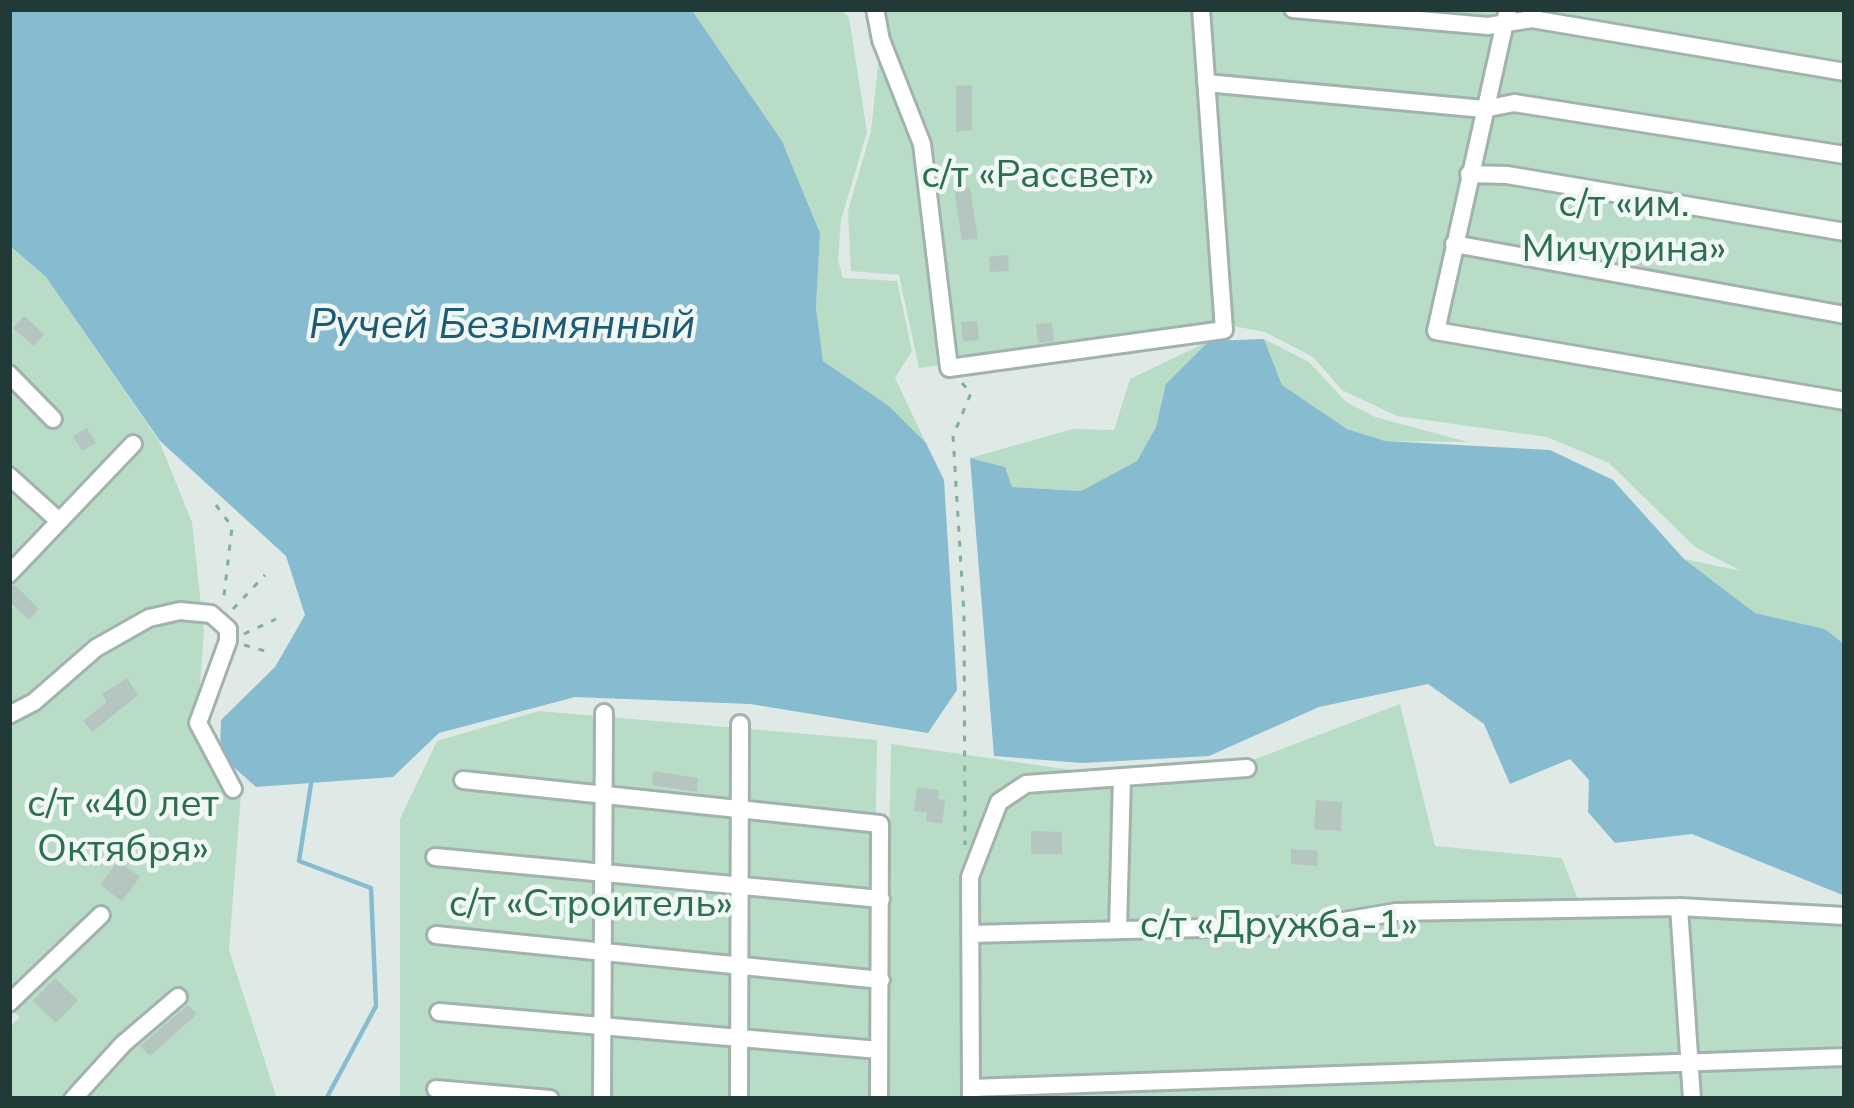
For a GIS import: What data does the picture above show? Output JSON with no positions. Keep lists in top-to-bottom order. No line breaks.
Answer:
{"water":["Ручей Безымянный"],"parks":["с/т «Рассвет»","с/т «им. Мичурина»","с/т «40 лет Октября»","с/т «Строитель»","с/т «Дружба-1»"]}
